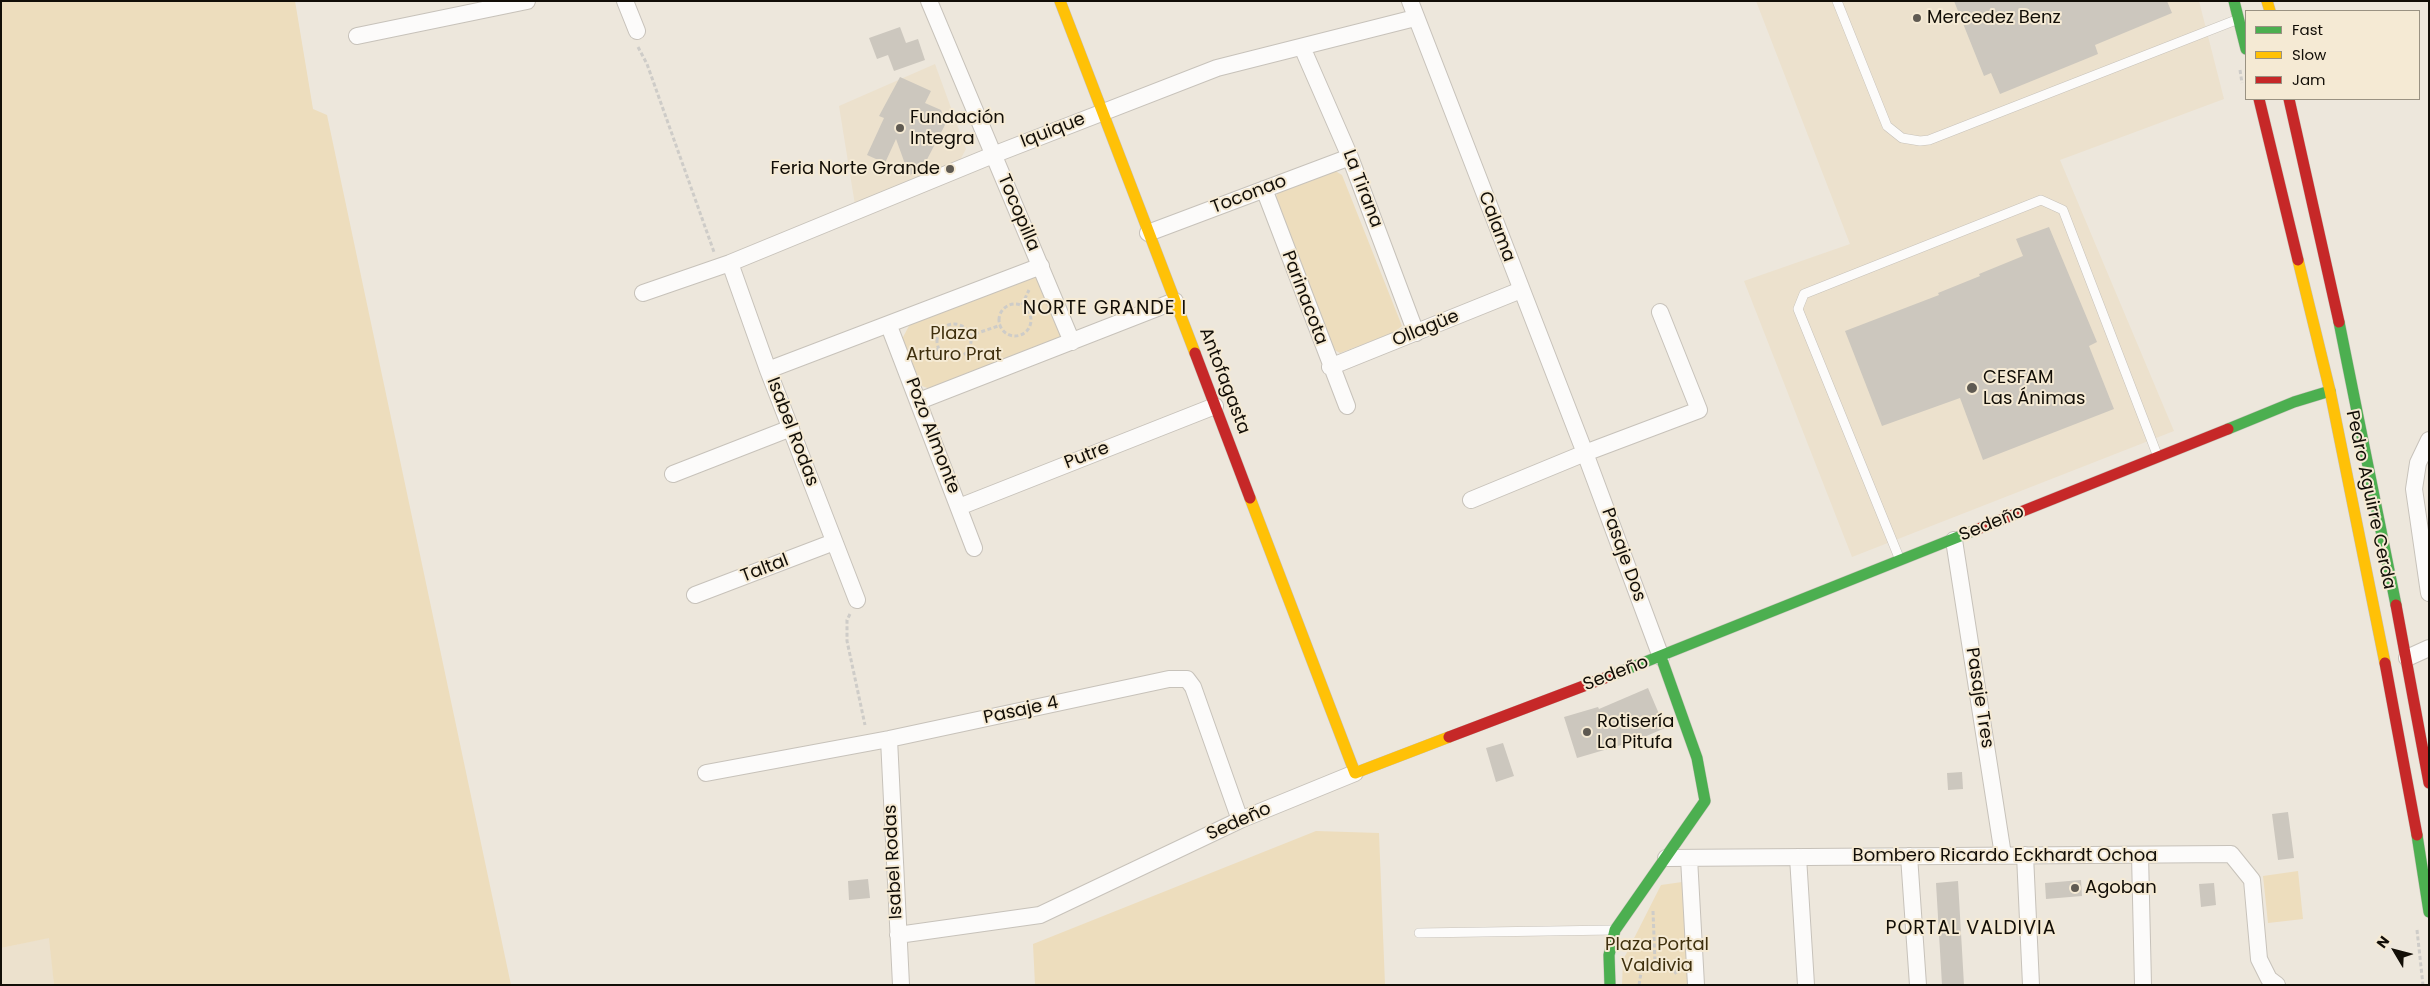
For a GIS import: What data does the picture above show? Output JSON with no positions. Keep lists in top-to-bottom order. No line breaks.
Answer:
{"streets":{"main road":["Antofagasta","Pedro Aguirre Cerda","Sedeño"],"street":["Iquique","La Tirana","Toconao","Tocopilla","Calama","Parinacota","Ollagüe","Isabel Rodas","Pozo Almonte","Putre","Pasaje Dos","Taltal","Pasaje Tres","Pasaje 4","Bombero Ricardo Eckhardt Ochoa"]},"crossings":[["Iquique","La Tirana"],["Iquique","Tocopilla"],["Iquique","Calama"],["Iquique","Antofagasta"],["Iquique","Isabel Rodas"],["La Tirana","Toconao"],["La Tirana","Ollagüe"],["Toconao","Parinacota"],["Toconao","Antofagasta"],["Calama","Ollagüe"],["Calama","Pasaje Dos"],["Parinacota","Ollagüe"],["Antofagasta","Putre"],["Antofagasta","Sedeño"],["Isabel Rodas","Sedeño"],["Isabel Rodas","Taltal"],["Isabel Rodas","Pasaje 4"],["Pozo Almonte","Putre"],["Pedro Aguirre Cerda","Sedeño"],["Sedeño","Pasaje Dos"],["Sedeño","Pasaje Tres"],["Sedeño","Pasaje 4"],["Pasaje Tres","Bombero Ricardo Eckhardt Ochoa"]],"districts":["NORTE GRANDE I","PORTAL VALDIVIA"],"parks":["Plaza Arturo Prat","Plaza Portal Valdivia"],"places":["Mercedez Benz","Fundación Integra","Feria Norte Grande","CESFAM Las Ánimas","Rotisería La Pitufa","Agoban"],"legend":["Fast","Slow","Jam"],"north":"top left"}
